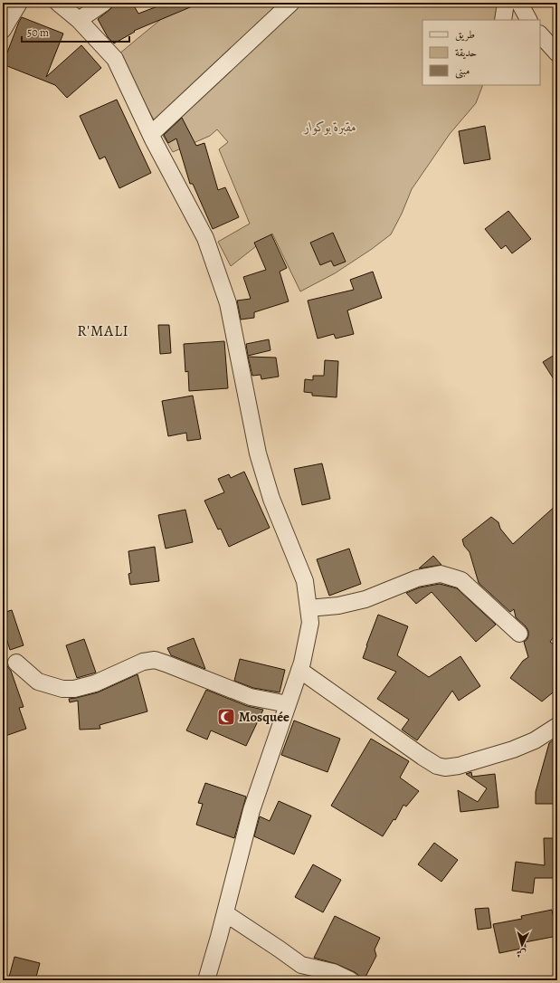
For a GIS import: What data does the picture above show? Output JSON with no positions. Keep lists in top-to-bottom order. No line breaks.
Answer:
{"districts":["R'MALI"],"parks":["مقبرة بوكوار"],"places":{"mosque":["Mosquée"]},"legend":["طريق","حديقة","مبنى"],"scale_bar":"50 m","north":"bottom"}
